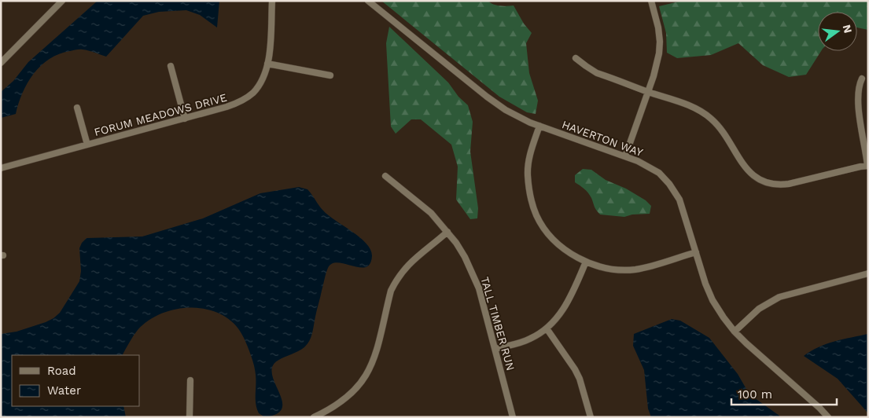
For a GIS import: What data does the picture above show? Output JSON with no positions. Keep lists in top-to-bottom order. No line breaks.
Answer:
{"streets":{"street":["FORUM MEADOWS DRIVE","HAVERTON WAY","TALL TIMBER RUN"]},"legend":["Road","Water"],"scale_bar":"100 m","north":"right"}
